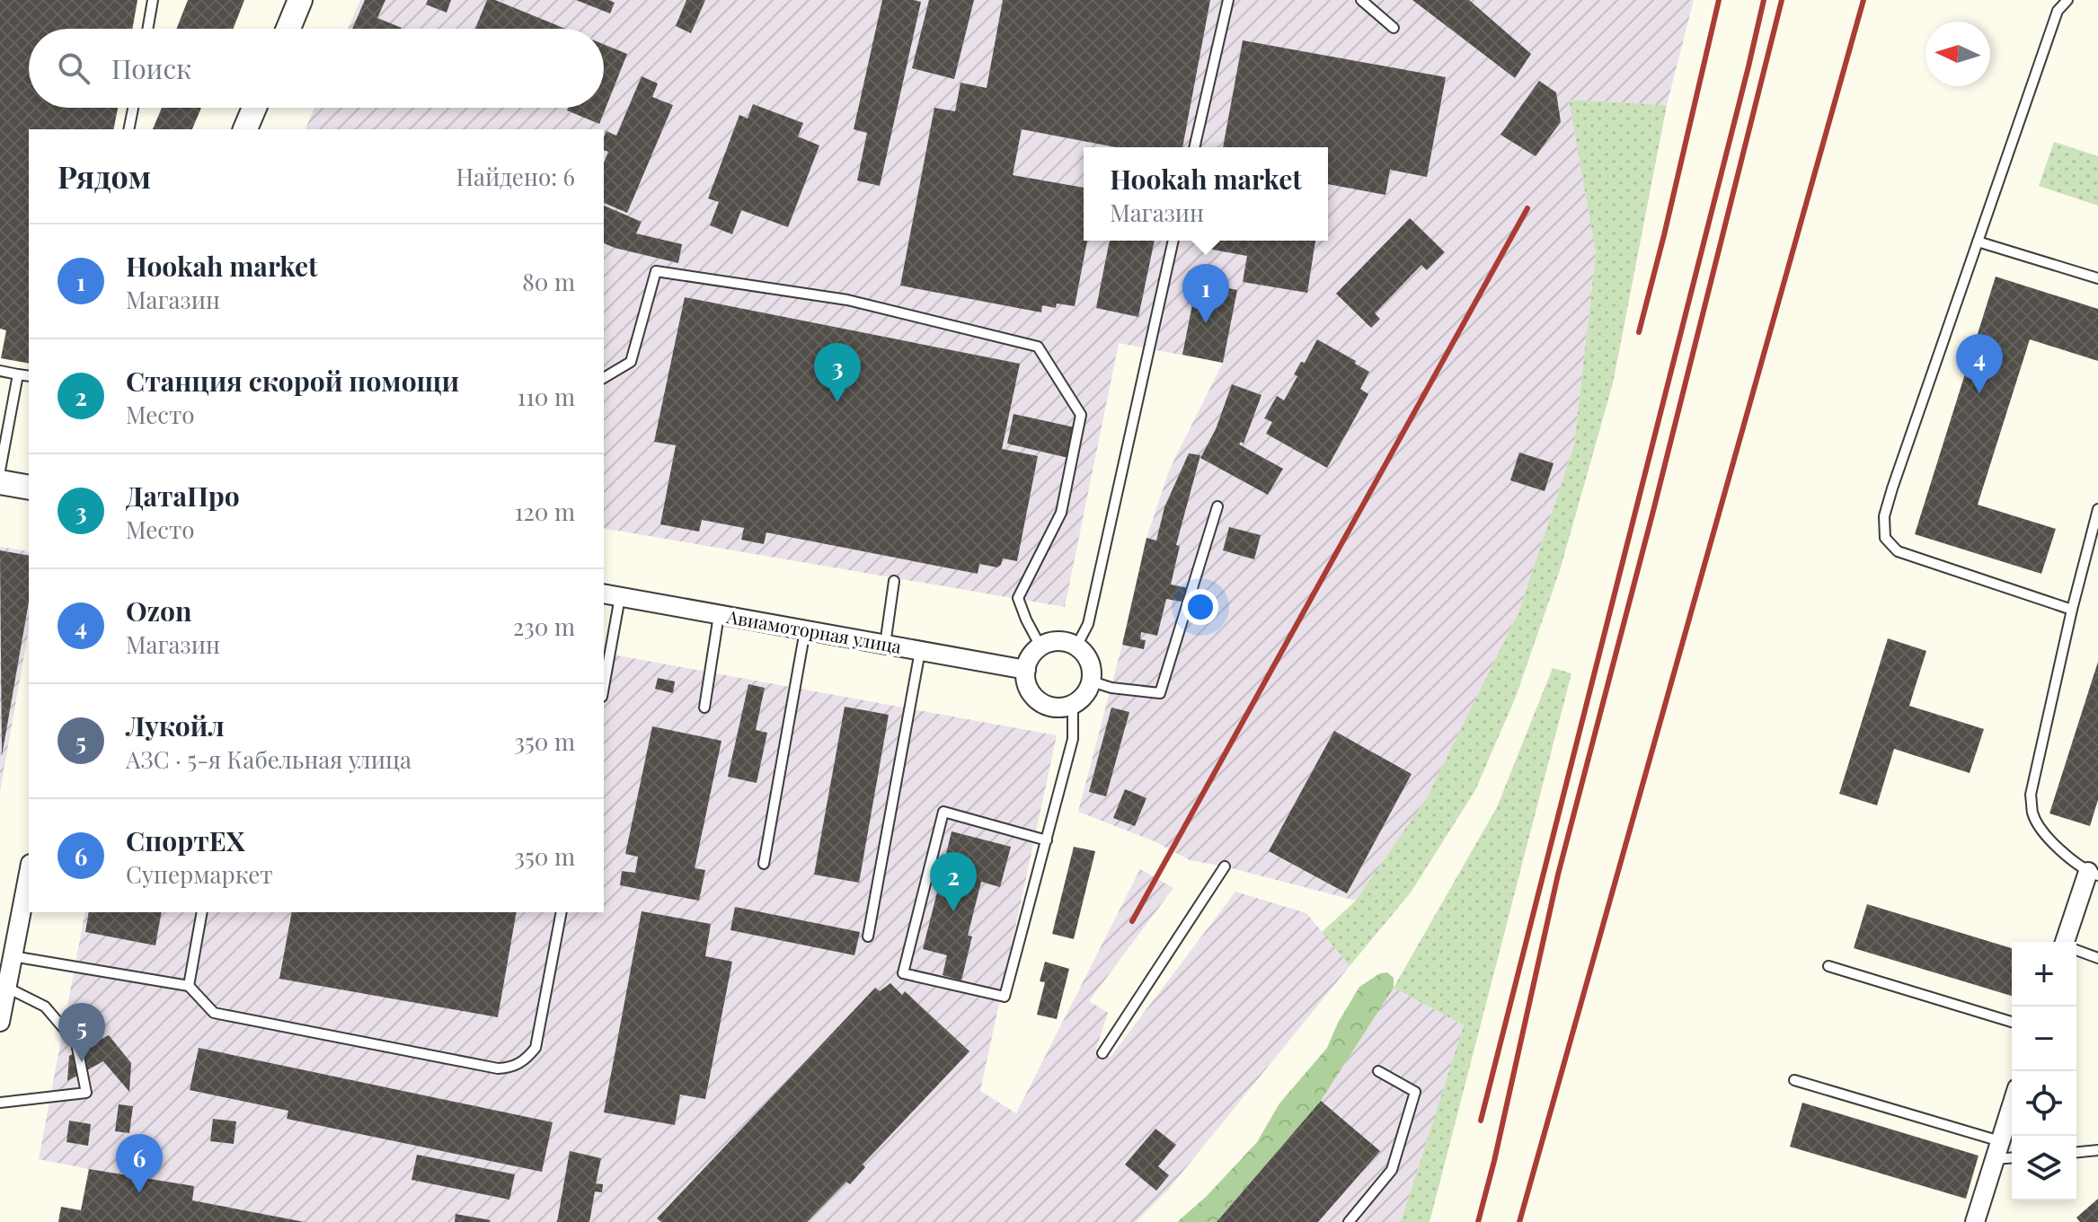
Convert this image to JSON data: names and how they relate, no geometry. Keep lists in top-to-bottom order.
{
  "streets": {
    "street": ["Авиамоторная улица"]
  },
  "north": "left",
  "page": {
    "search": "Поиск",
    "heading": ["Рядом", "Найдено: 6"],
    "popup": ["Hookah market", "Магазин"],
    "list": [
      {
        "mark": "1",
        "name": "Hookah market",
        "note": "Магазин",
        "value": "80 m"
      },
      {
        "mark": "2",
        "name": "Станция скорой помощи",
        "note": "Место",
        "value": "110 m"
      },
      {
        "mark": "3",
        "name": "ДатаПро",
        "note": "Место",
        "value": "120 m"
      },
      {
        "mark": "4",
        "name": "Ozon",
        "note": "Магазин",
        "value": "230 m"
      },
      {
        "mark": "5",
        "name": "Лукойл",
        "note": "АЗС · 5-я Кабельная улица",
        "value": "350 m"
      },
      {
        "mark": "6",
        "name": "СпортEX",
        "note": "Супермаркет",
        "value": "350 m"
      }
    ],
    "pins": [
      "1",
      "4",
      "3",
      "2",
      "5",
      "6"
    ],
    "map_buttons": ["+", "−"]
  }
}
